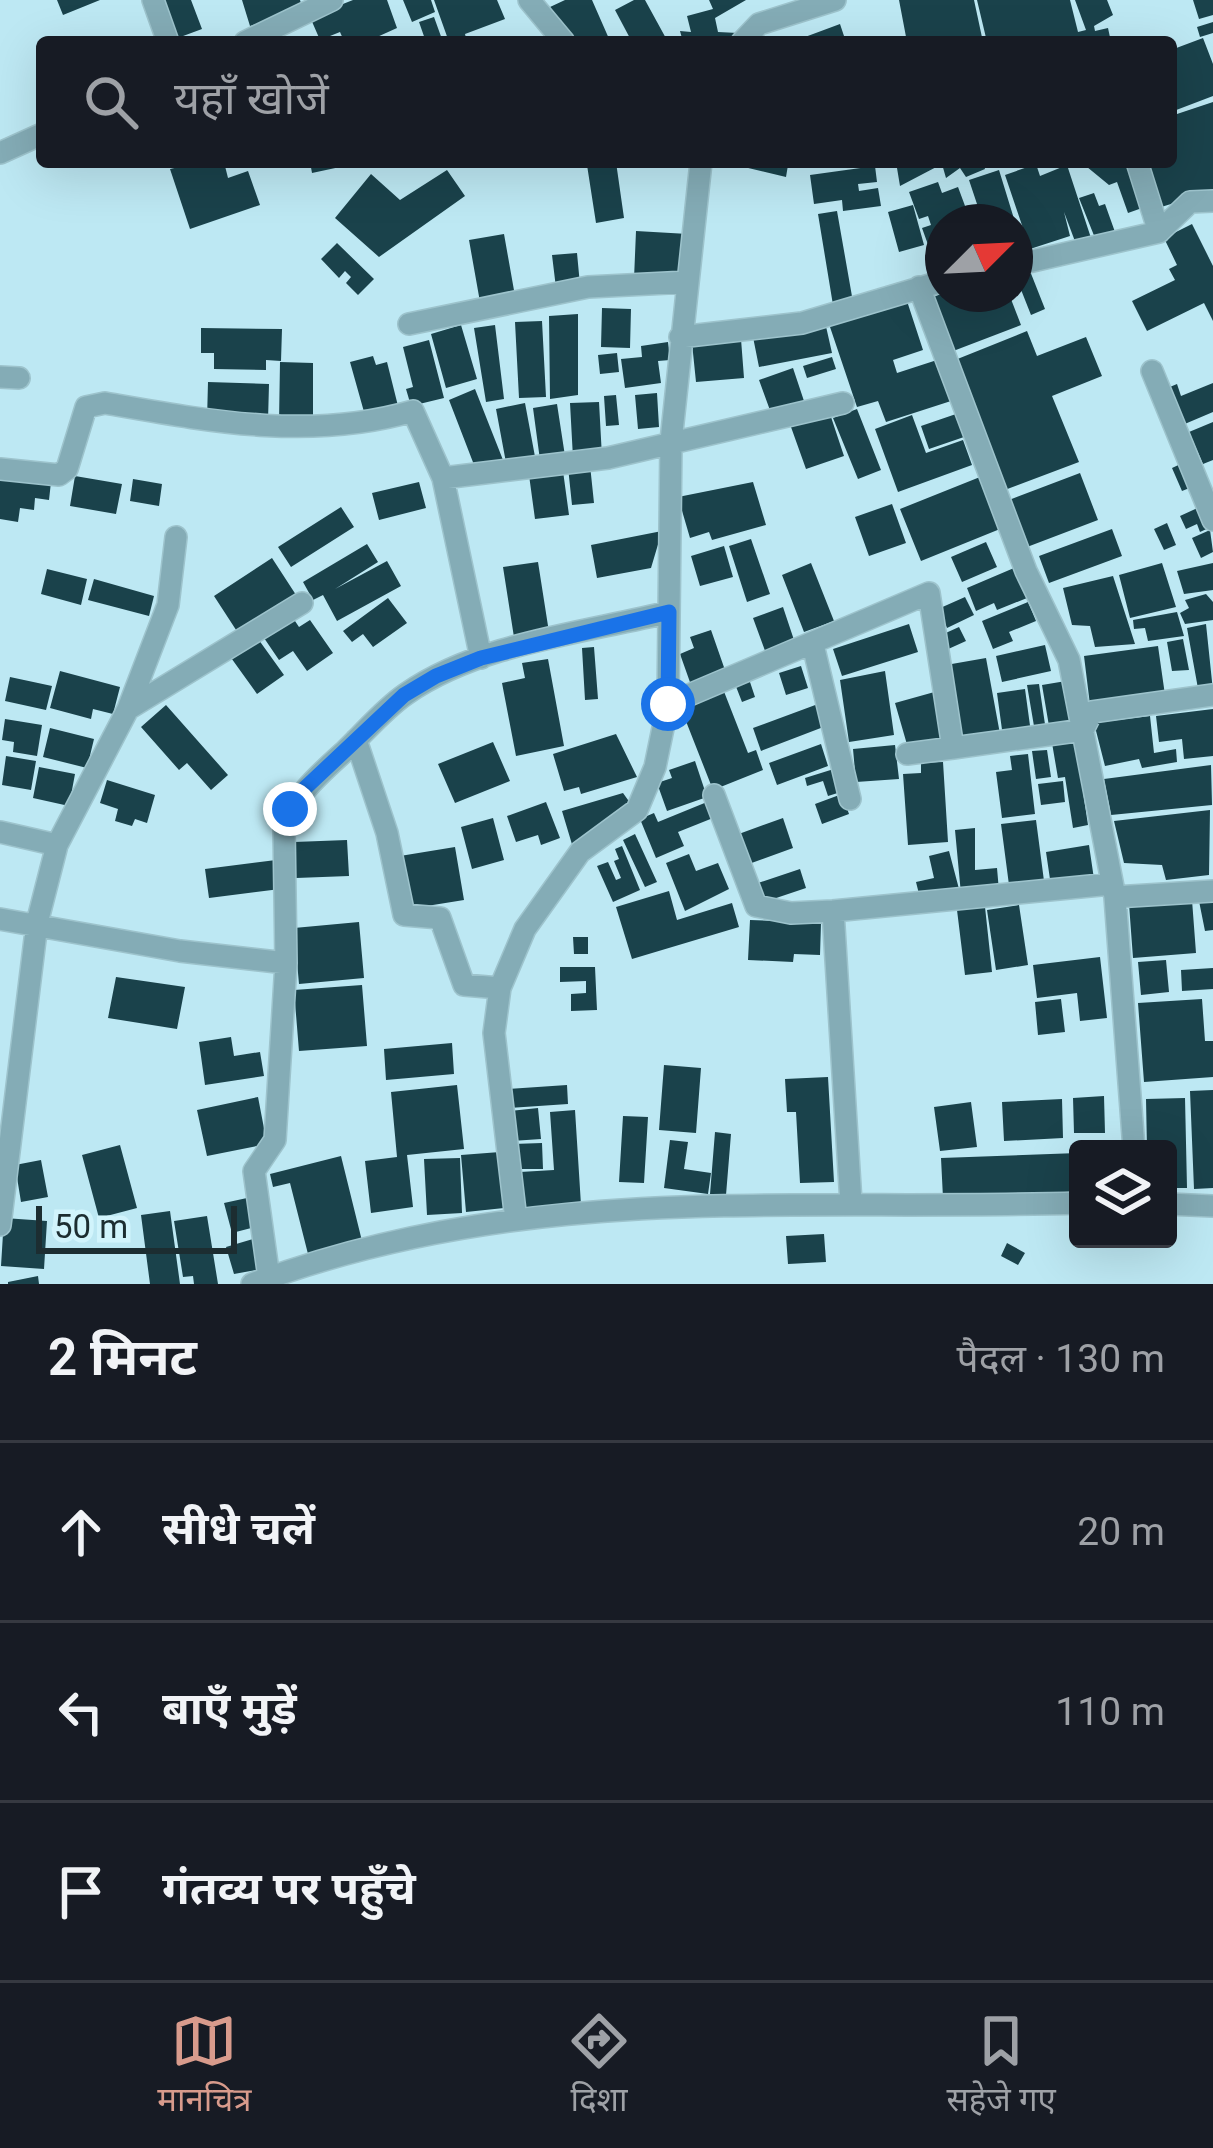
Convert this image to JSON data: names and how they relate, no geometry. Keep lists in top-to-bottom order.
{
  "scale_bar": "50 m",
  "north": "top right",
  "page": {
    "search": "यहाँ खोजें",
    "scale": "50 m",
    "heading": ["2 मिनट", "पैदल · 130 m"],
    "list": [
      ["सीधे चलें", "20 m"],
      ["बाएँ मुड़ें", "110 m"],
      "गंतव्य पर पहुँचे"
    ],
    "nav": ["मानचित्र", "दिशा", "सहेजे गए"]
  }
}
